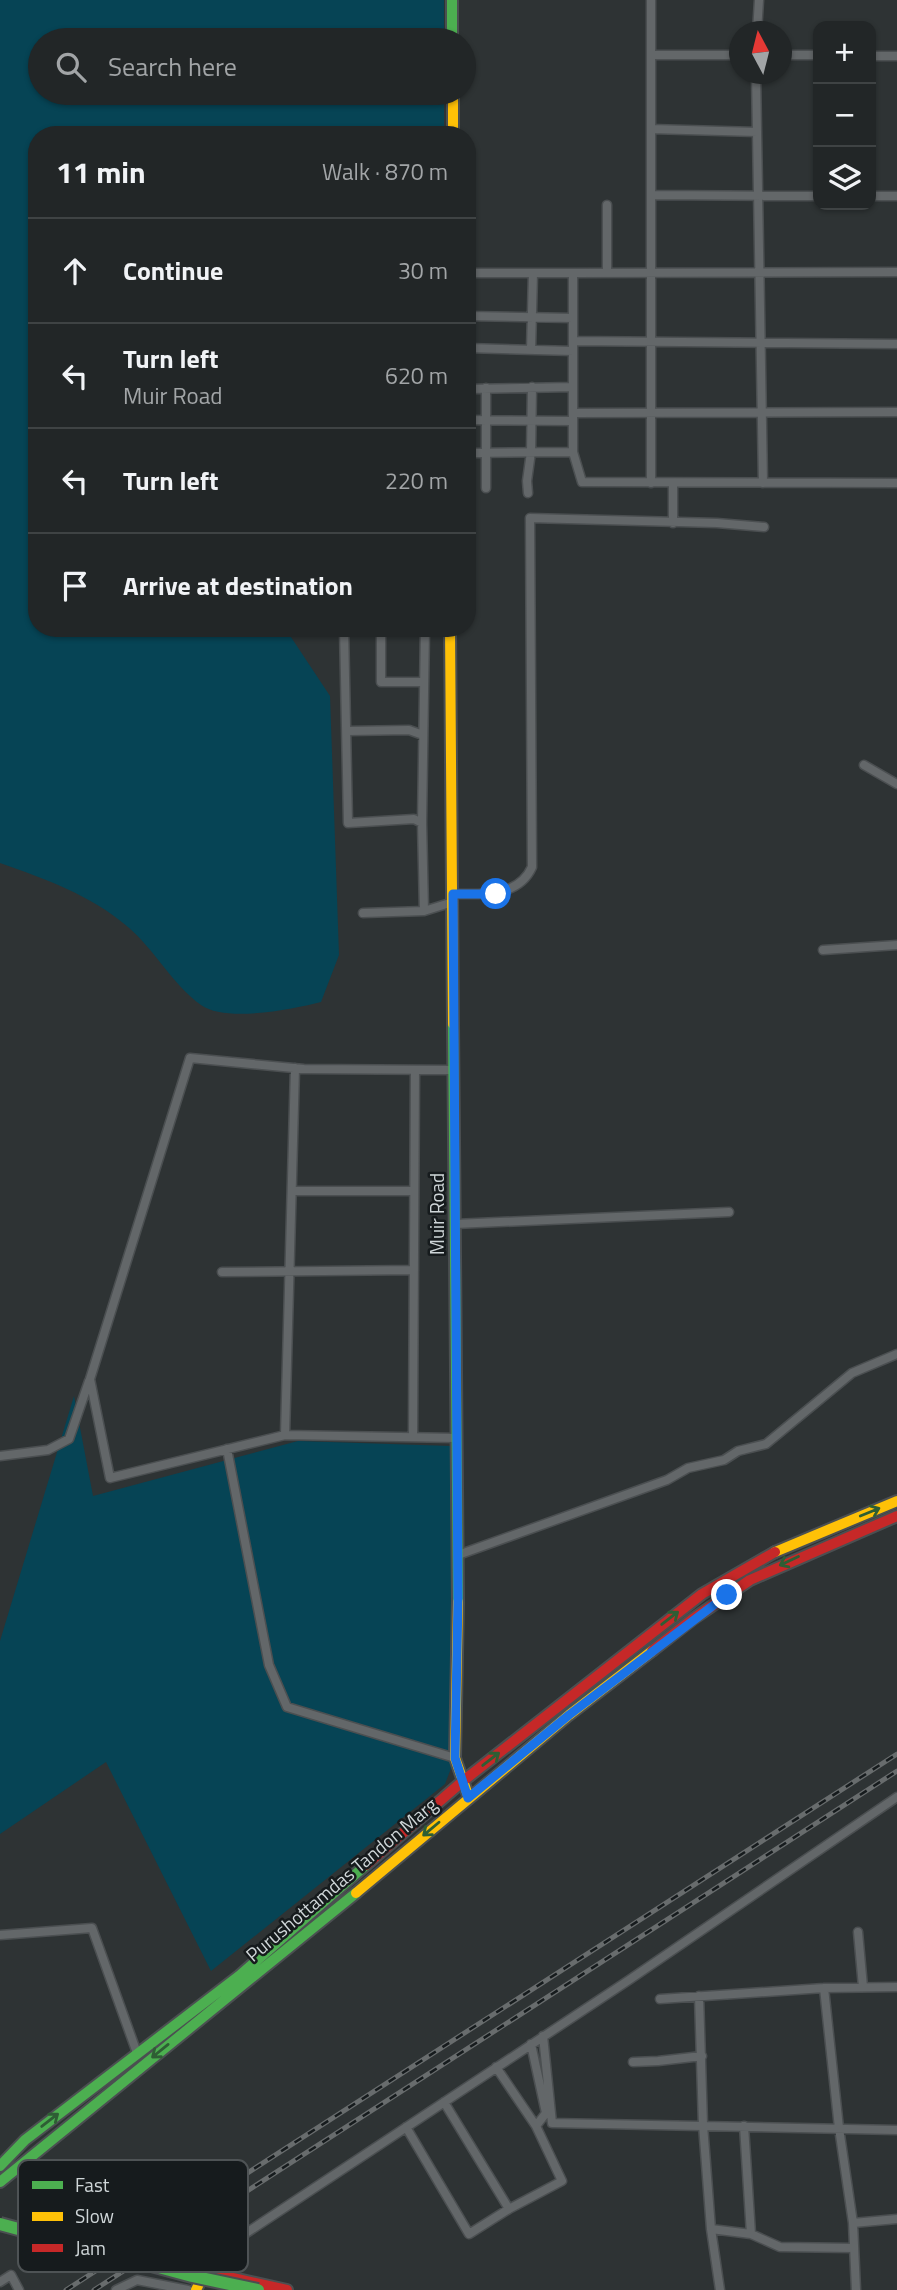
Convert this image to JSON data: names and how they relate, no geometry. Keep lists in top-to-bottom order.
{
  "streets": {
    "main road": ["Muir Road", "Purushottamdas Tandon Marg"]
  },
  "crossings": [
    ["Muir Road", "Purushottamdas Tandon Marg"]
  ],
  "legend": ["Fast", "Slow", "Jam"],
  "north": "top",
  "page": {
    "map_buttons": ["+", "−"],
    "search": "Search here",
    "heading": ["11 min", "Walk · 870 m"],
    "list": [
      ["Continue", "30 m"],
      ["Turn left", "Muir Road", "620 m"],
      ["Turn left", "220 m"],
      "Arrive at destination"
    ]
  }
}
